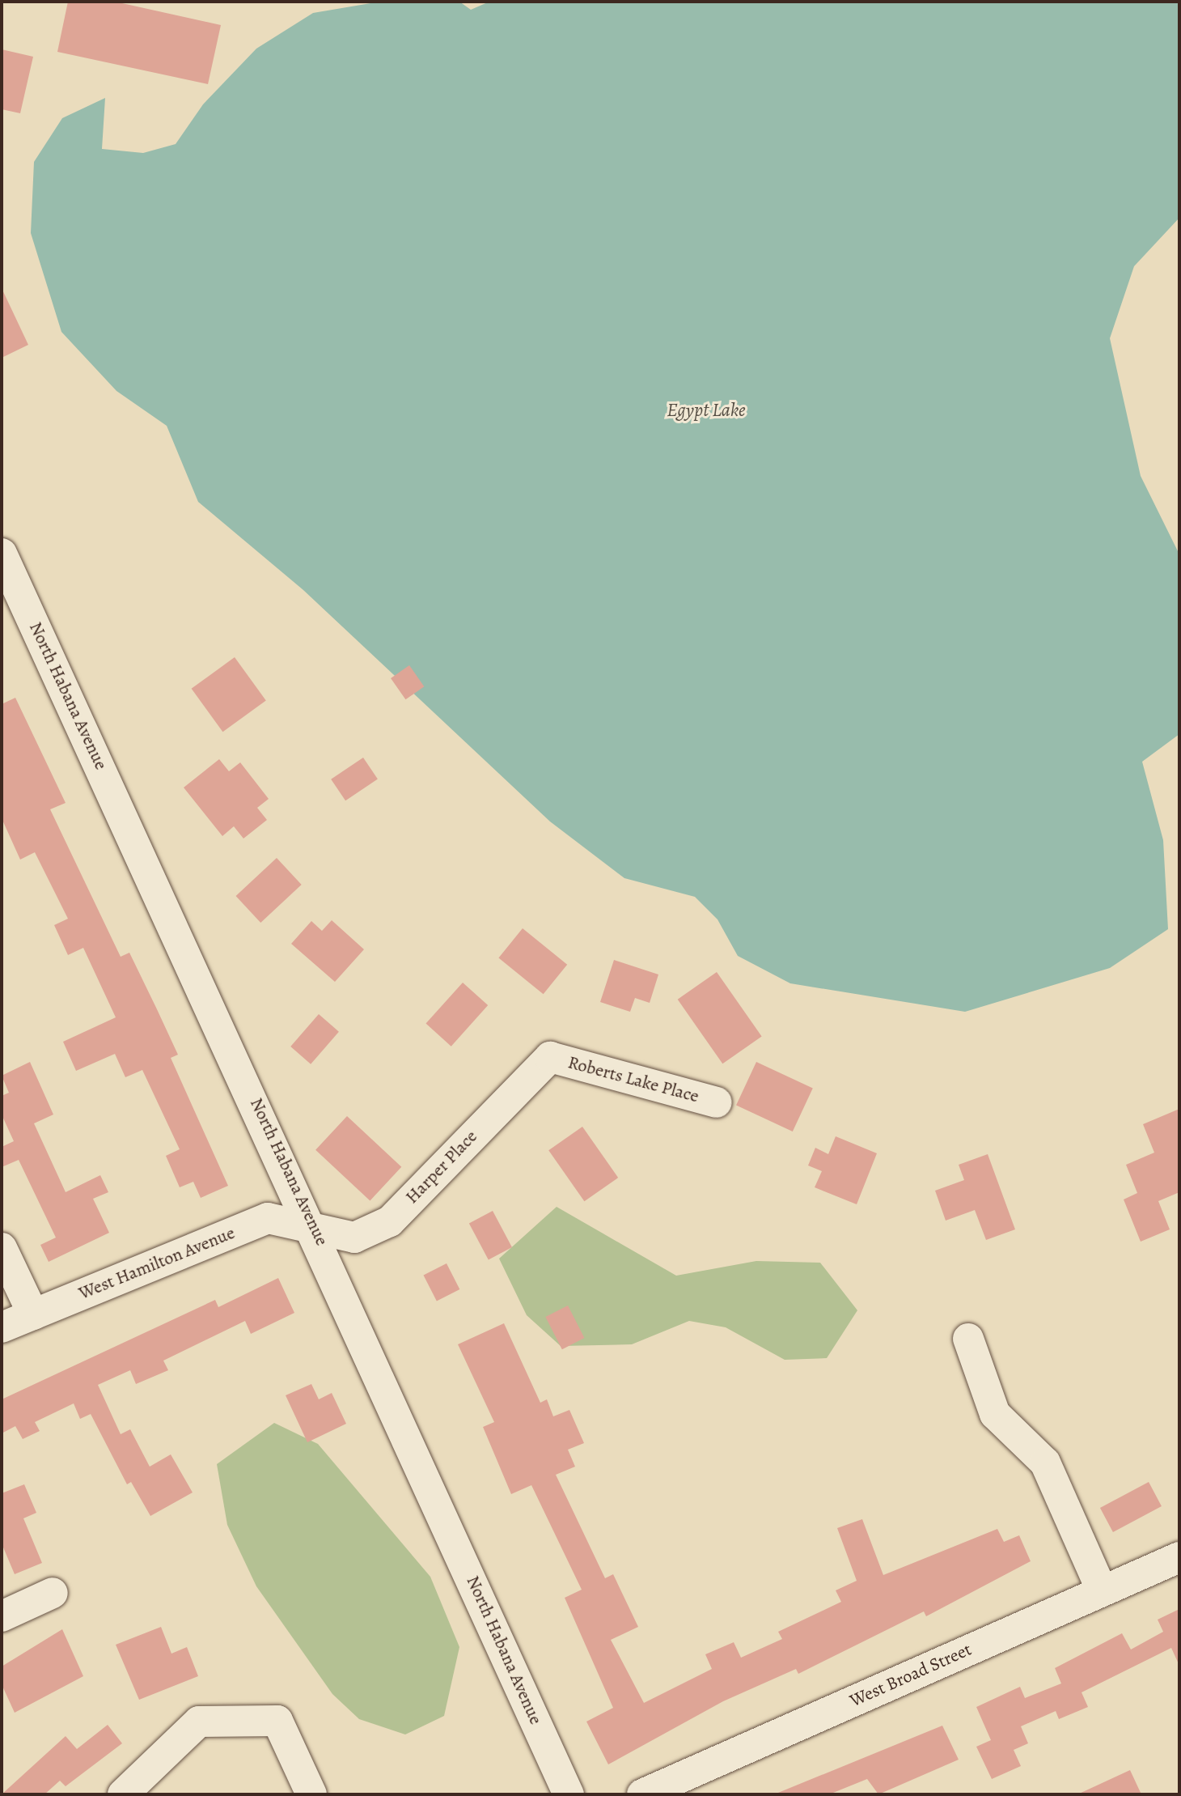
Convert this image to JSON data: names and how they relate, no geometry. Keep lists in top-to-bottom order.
{
  "streets": {
    "street": [
      "North Habana Avenue",
      "Roberts Lake Place",
      "Harper Place",
      "West Hamilton Avenue",
      "West Broad Street"
    ]
  },
  "crossings": [
    ["North Habana Avenue", "Harper Place"],
    ["North Habana Avenue", "West Hamilton Avenue"],
    ["Roberts Lake Place", "Harper Place"],
    ["Harper Place", "West Hamilton Avenue"]
  ],
  "water": ["Egypt Lake"]
}
